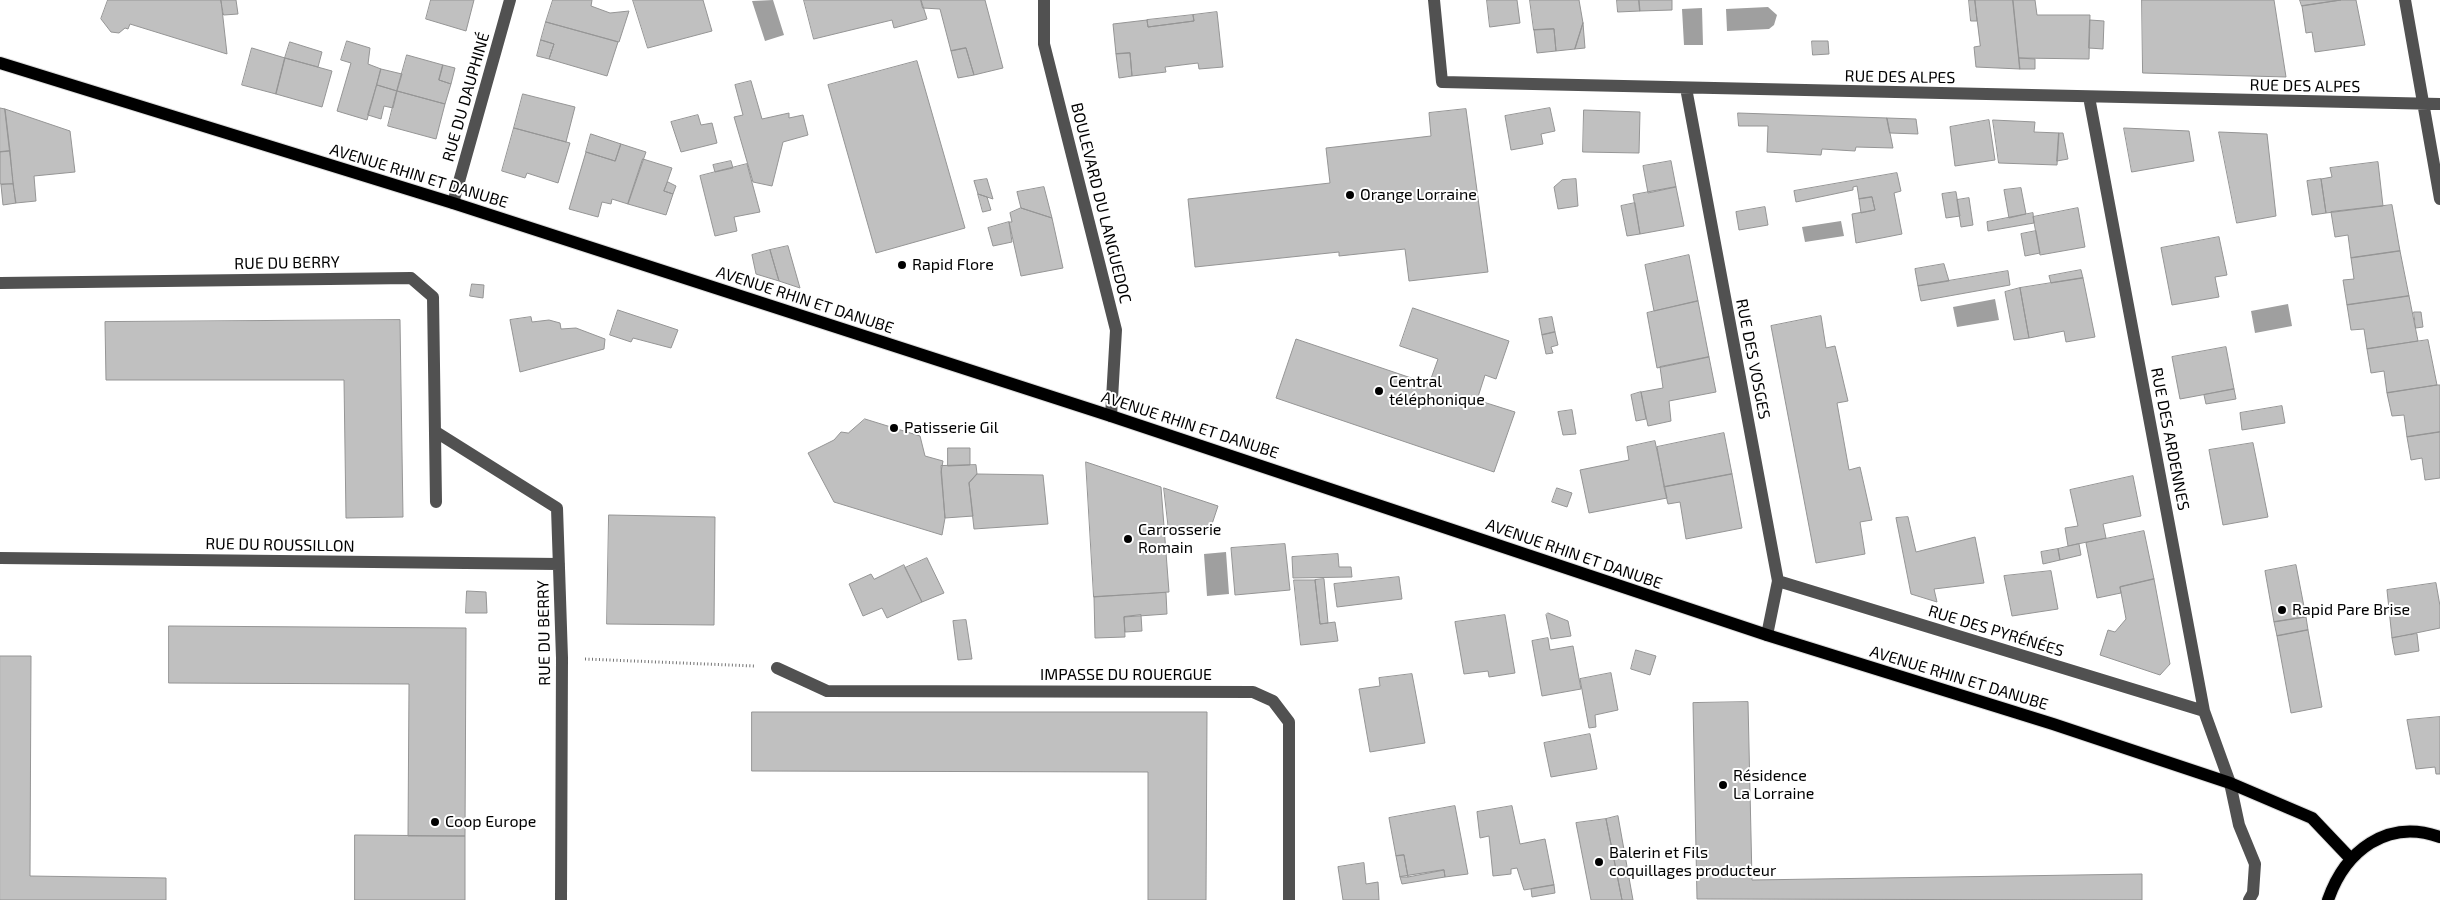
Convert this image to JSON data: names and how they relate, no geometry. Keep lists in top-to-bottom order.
{
  "streets": {
    "main road": ["AVENUE RHIN ET DANUBE"],
    "street": [
      "RUE DES ALPES",
      "RUE DU DAUPHINÉ",
      "BOULEVARD DU LANGUEDOC",
      "RUE DU BERRY",
      "RUE DES VOSGES",
      "RUE DES ARDENNES",
      "RUE DU ROUSSILLON",
      "RUE DES PYRÉNÉES",
      "IMPASSE DU ROUERGUE"
    ]
  },
  "crossings": [
    ["RUE DES ALPES", "RUE DES VOSGES"],
    ["RUE DES ALPES", "RUE DES ARDENNES"],
    ["RUE DU DAUPHINÉ", "AVENUE RHIN ET DANUBE"],
    ["AVENUE RHIN ET DANUBE", "BOULEVARD DU LANGUEDOC"],
    ["AVENUE RHIN ET DANUBE", "RUE DES VOSGES"],
    ["AVENUE RHIN ET DANUBE", "RUE DES ARDENNES"],
    ["RUE DU BERRY", "RUE DU ROUSSILLON"],
    ["RUE DES VOSGES", "RUE DES PYRÉNÉES"],
    ["RUE DES ARDENNES", "RUE DES PYRÉNÉES"]
  ],
  "places": [
    "Orange Lorraine",
    "Rapid Flore",
    "Central téléphonique",
    "Patisserie Gil",
    "Carrosserie Romain",
    "Rapid Pare Brise",
    "Résidence La Lorraine",
    "Coop Europe",
    "Balerin et Fils coquillages producteur"
  ]
}
